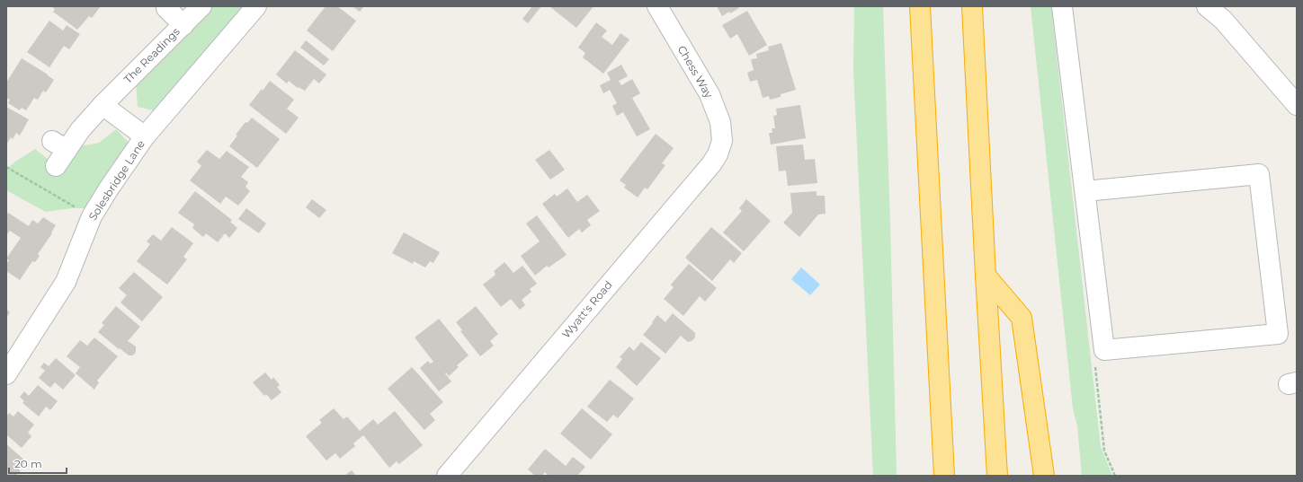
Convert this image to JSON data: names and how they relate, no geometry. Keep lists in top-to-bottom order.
{
  "streets": {
    "street": [
      "The Readings",
      "Chess Way",
      "Solesbridge Lane",
      "Wyatt's Road"
    ]
  },
  "crossings": [
    ["Chess Way", "Wyatt's Road"]
  ],
  "scale_bar": "20 m"
}
